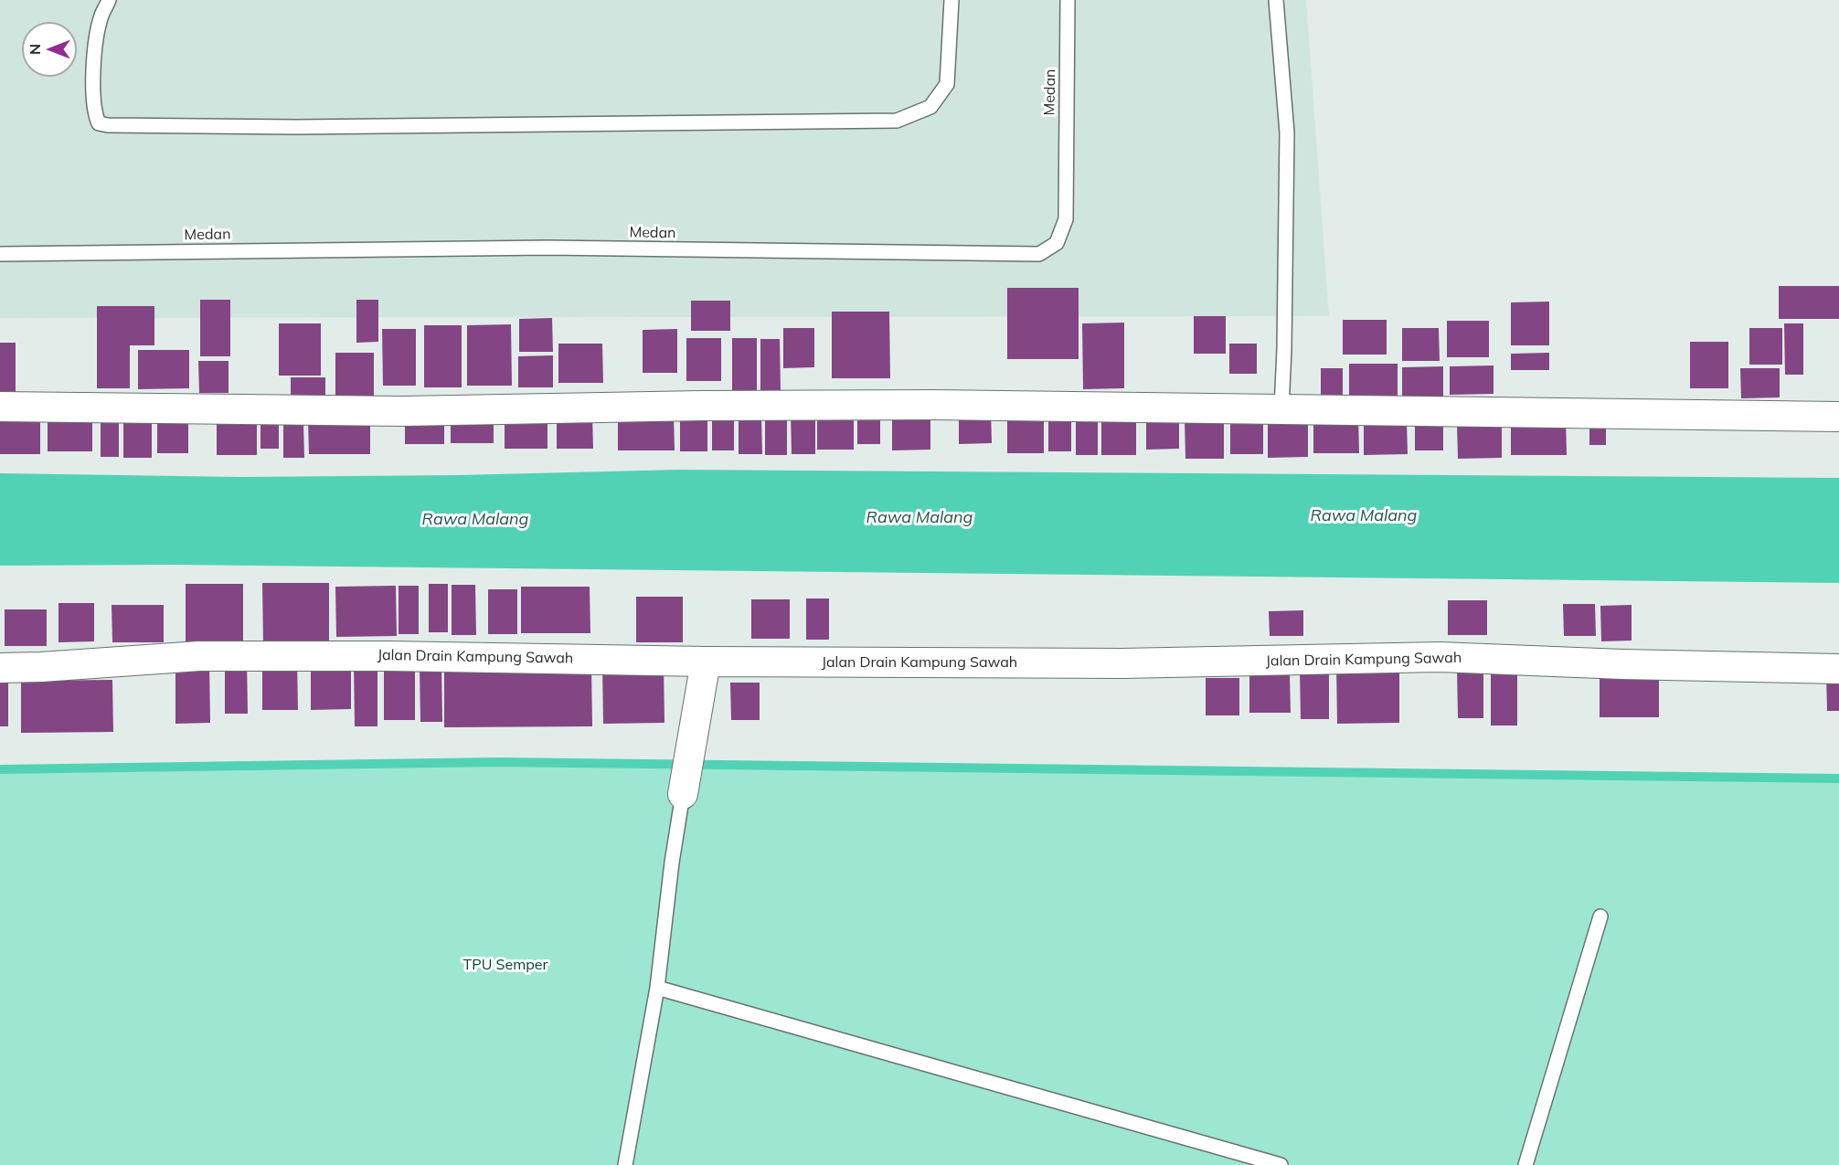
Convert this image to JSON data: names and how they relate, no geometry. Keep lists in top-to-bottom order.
{
  "streets": {
    "street": ["Jalan Drain Kampung Sawah"],
    "lane": ["Medan"]
  },
  "water": ["Rawa Malang"],
  "parks": ["TPU Semper"],
  "north": "left"
}
